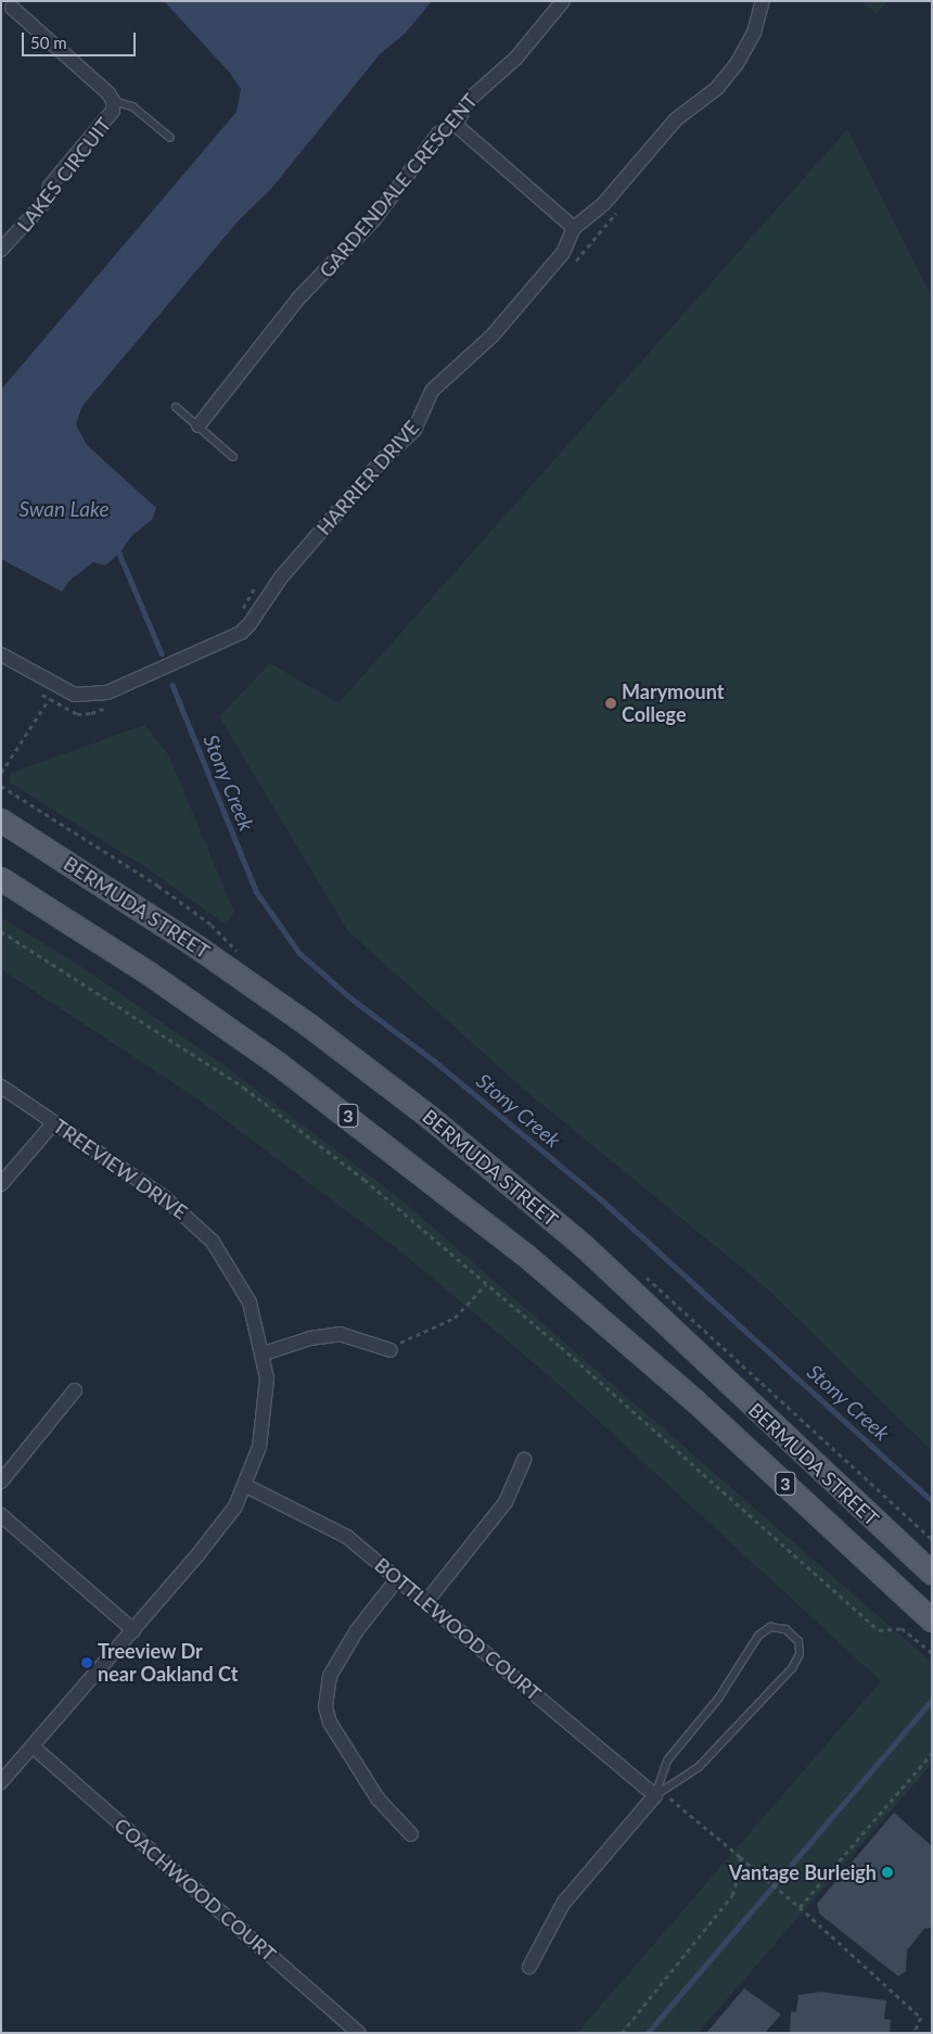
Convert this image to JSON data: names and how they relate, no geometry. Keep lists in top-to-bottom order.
{
  "streets": {
    "main road": ["BERMUDA STREET", "3"],
    "street": [
      "LAKES CIRCUIT",
      "GARDENDALE CRESCENT",
      "HARRIER DRIVE",
      "TREEVIEW DRIVE",
      "BOTTLEWOOD COURT",
      "COACHWOOD COURT"
    ]
  },
  "crossings": [
    ["TREEVIEW DRIVE", "BOTTLEWOOD COURT"],
    ["TREEVIEW DRIVE", "COACHWOOD COURT"]
  ],
  "water": ["Swan Lake", "Stony Creek"],
  "places": ["Marymount College", "Treeview Dr near Oakland Ct", "Vantage Burleigh"],
  "scale_bar": "50 m"
}
